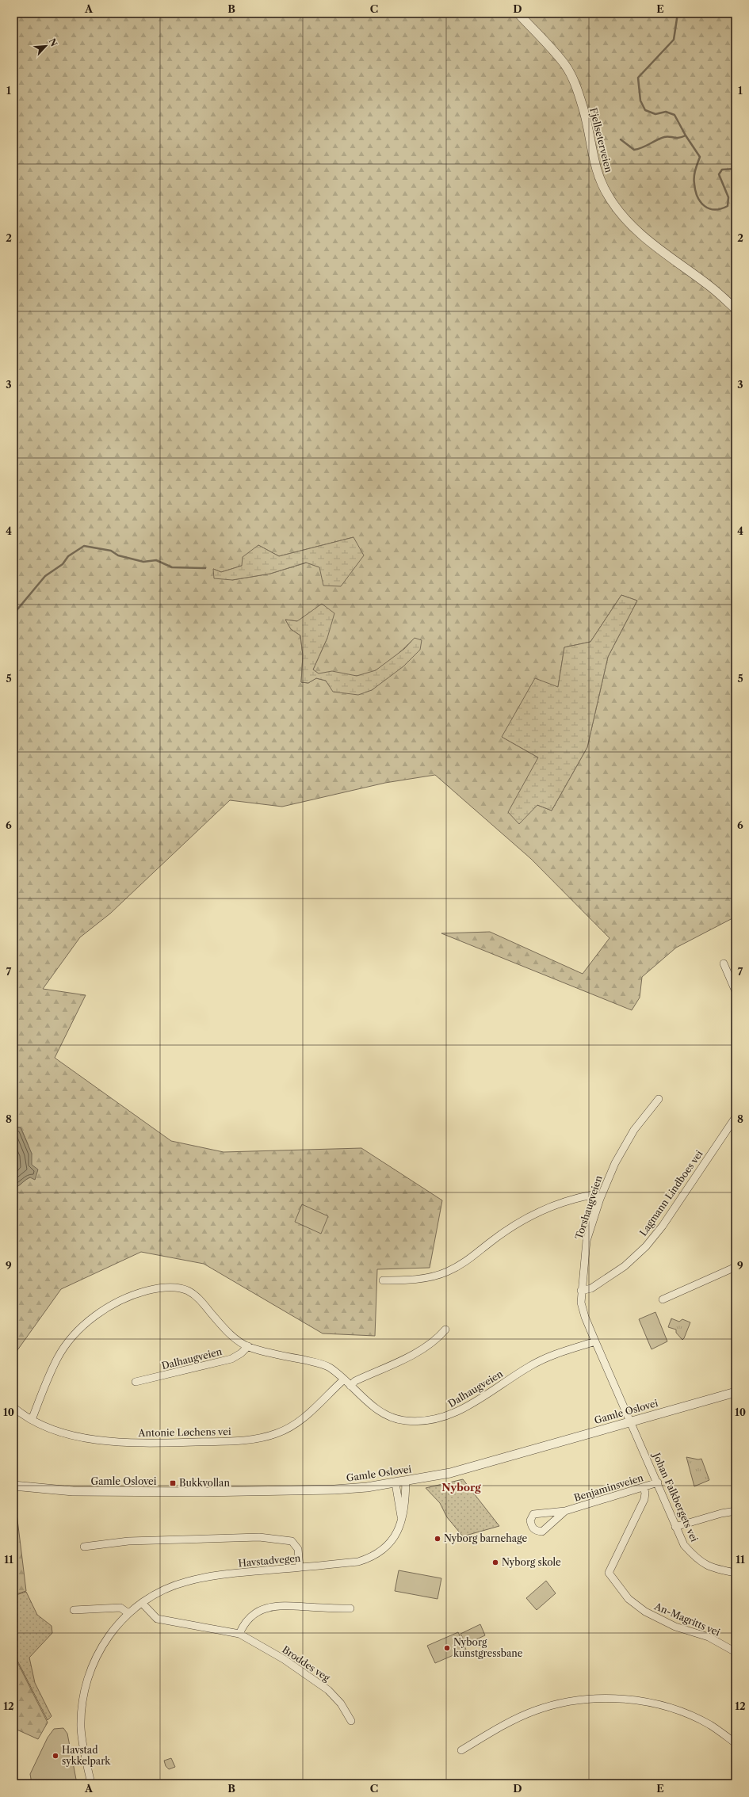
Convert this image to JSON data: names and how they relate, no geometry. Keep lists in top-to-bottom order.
{
  "streets": {
    "street": [
      "Fjellseterveien",
      "Lagmann Lindboes vei",
      "Torshaugveien",
      "Dalhaugveien",
      "Gamle Oslovei",
      "Antonie Løchens vei",
      "Benjaminsveien",
      "Johan Falkbergets vei",
      "Havstadvegen",
      "An-Magritts vei",
      "Broddes veg"
    ]
  },
  "crossings": [
    ["Lagmann Lindboes vei", "Torshaugveien"],
    ["Torshaugveien", "Dalhaugveien"],
    ["Torshaugveien", "Gamle Oslovei"],
    ["Torshaugveien", "Johan Falkbergets vei"],
    ["Dalhaugveien", "Antonie Løchens vei"],
    ["Gamle Oslovei", "Johan Falkbergets vei"],
    ["Gamle Oslovei", "Havstadvegen"],
    ["Benjaminsveien", "Johan Falkbergets vei"],
    ["Benjaminsveien", "An-Magritts vei"],
    ["Havstadvegen", "Broddes veg"]
  ],
  "districts": ["Nyborg"],
  "places": {
    "transit": ["Bukkvollan"],
    "other": [
      "Nyborg barnehage",
      "Nyborg skole",
      "Nyborg kunstgressbane",
      "Havstad sykkelpark"
    ]
  },
  "north": "top right",
  "grid": {
    "columns": [
      "A",
      "B",
      "C",
      "D",
      "E"
    ],
    "rows": [
      "1",
      "2",
      "3",
      "4",
      "5",
      "6",
      "7",
      "8",
      "9",
      "10",
      "11",
      "12"
    ]
  }
}
